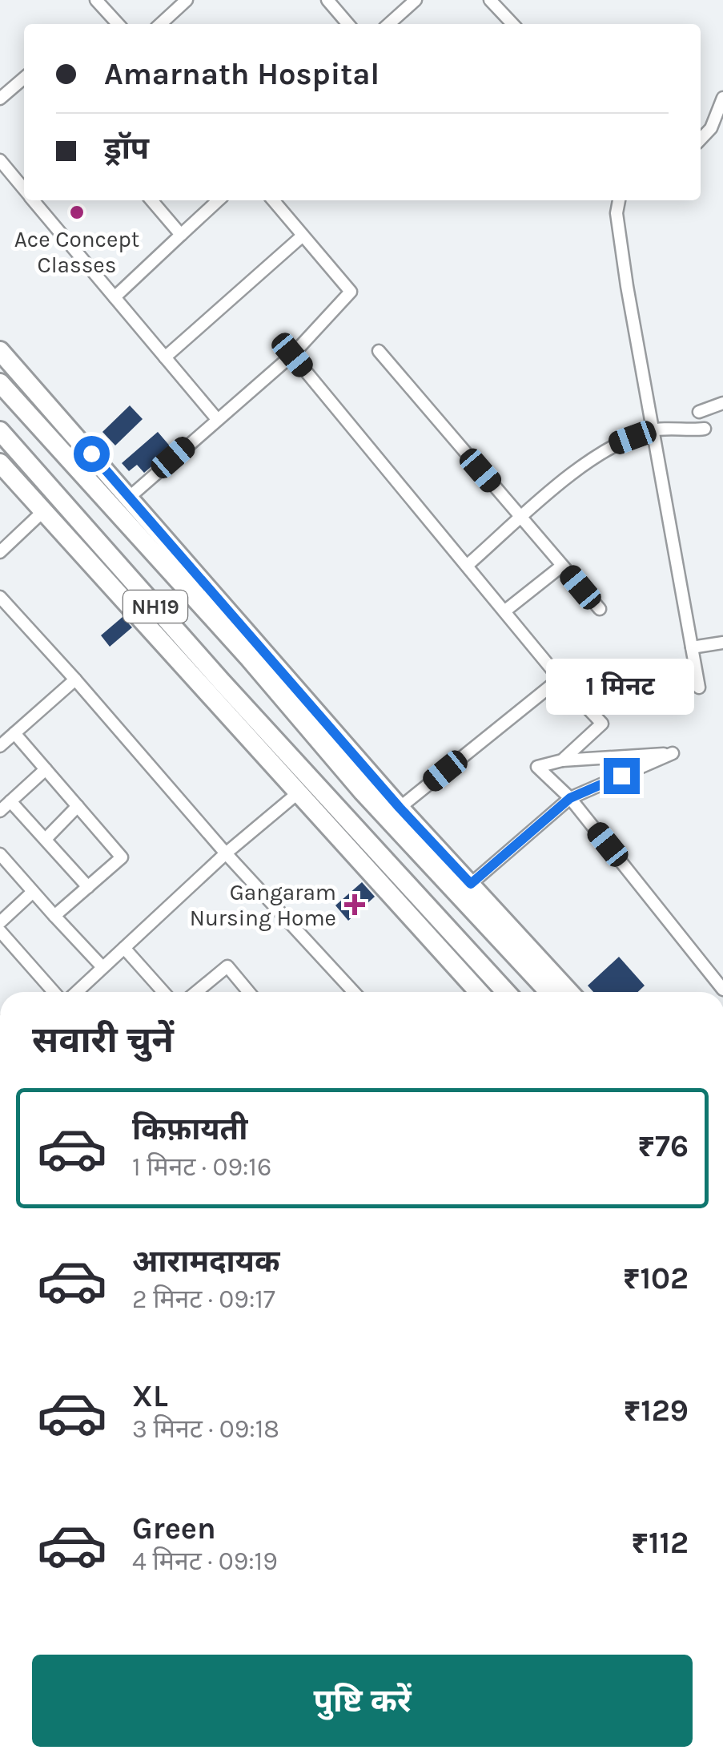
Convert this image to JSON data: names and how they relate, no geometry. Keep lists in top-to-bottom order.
{
  "streets": {
    "main road": ["NH19"]
  },
  "places": {
    "other": ["Ace Concept Classes"],
    "health": ["Gangaram Nursing Home"]
  },
  "page": {
    "banner": ["Amarnath Hospital", "ड्रॉप"],
    "bubble": "1 मिनट",
    "heading": "सवारी चुनें",
    "list": [
      {
        "name": "किफ़ायती",
        "note": "1 मिनट · 09:16",
        "value": "₹76"
      },
      {
        "name": "आरामदायक",
        "note": "2 मिनट · 09:17",
        "value": "₹102"
      },
      {
        "name": "XL",
        "note": "3 मिनट · 09:18",
        "value": "₹129"
      },
      {
        "name": "Green",
        "note": "4 मिनट · 09:19",
        "value": "₹112"
      }
    ],
    "buttons": "पुष्टि करें"
  }
}
